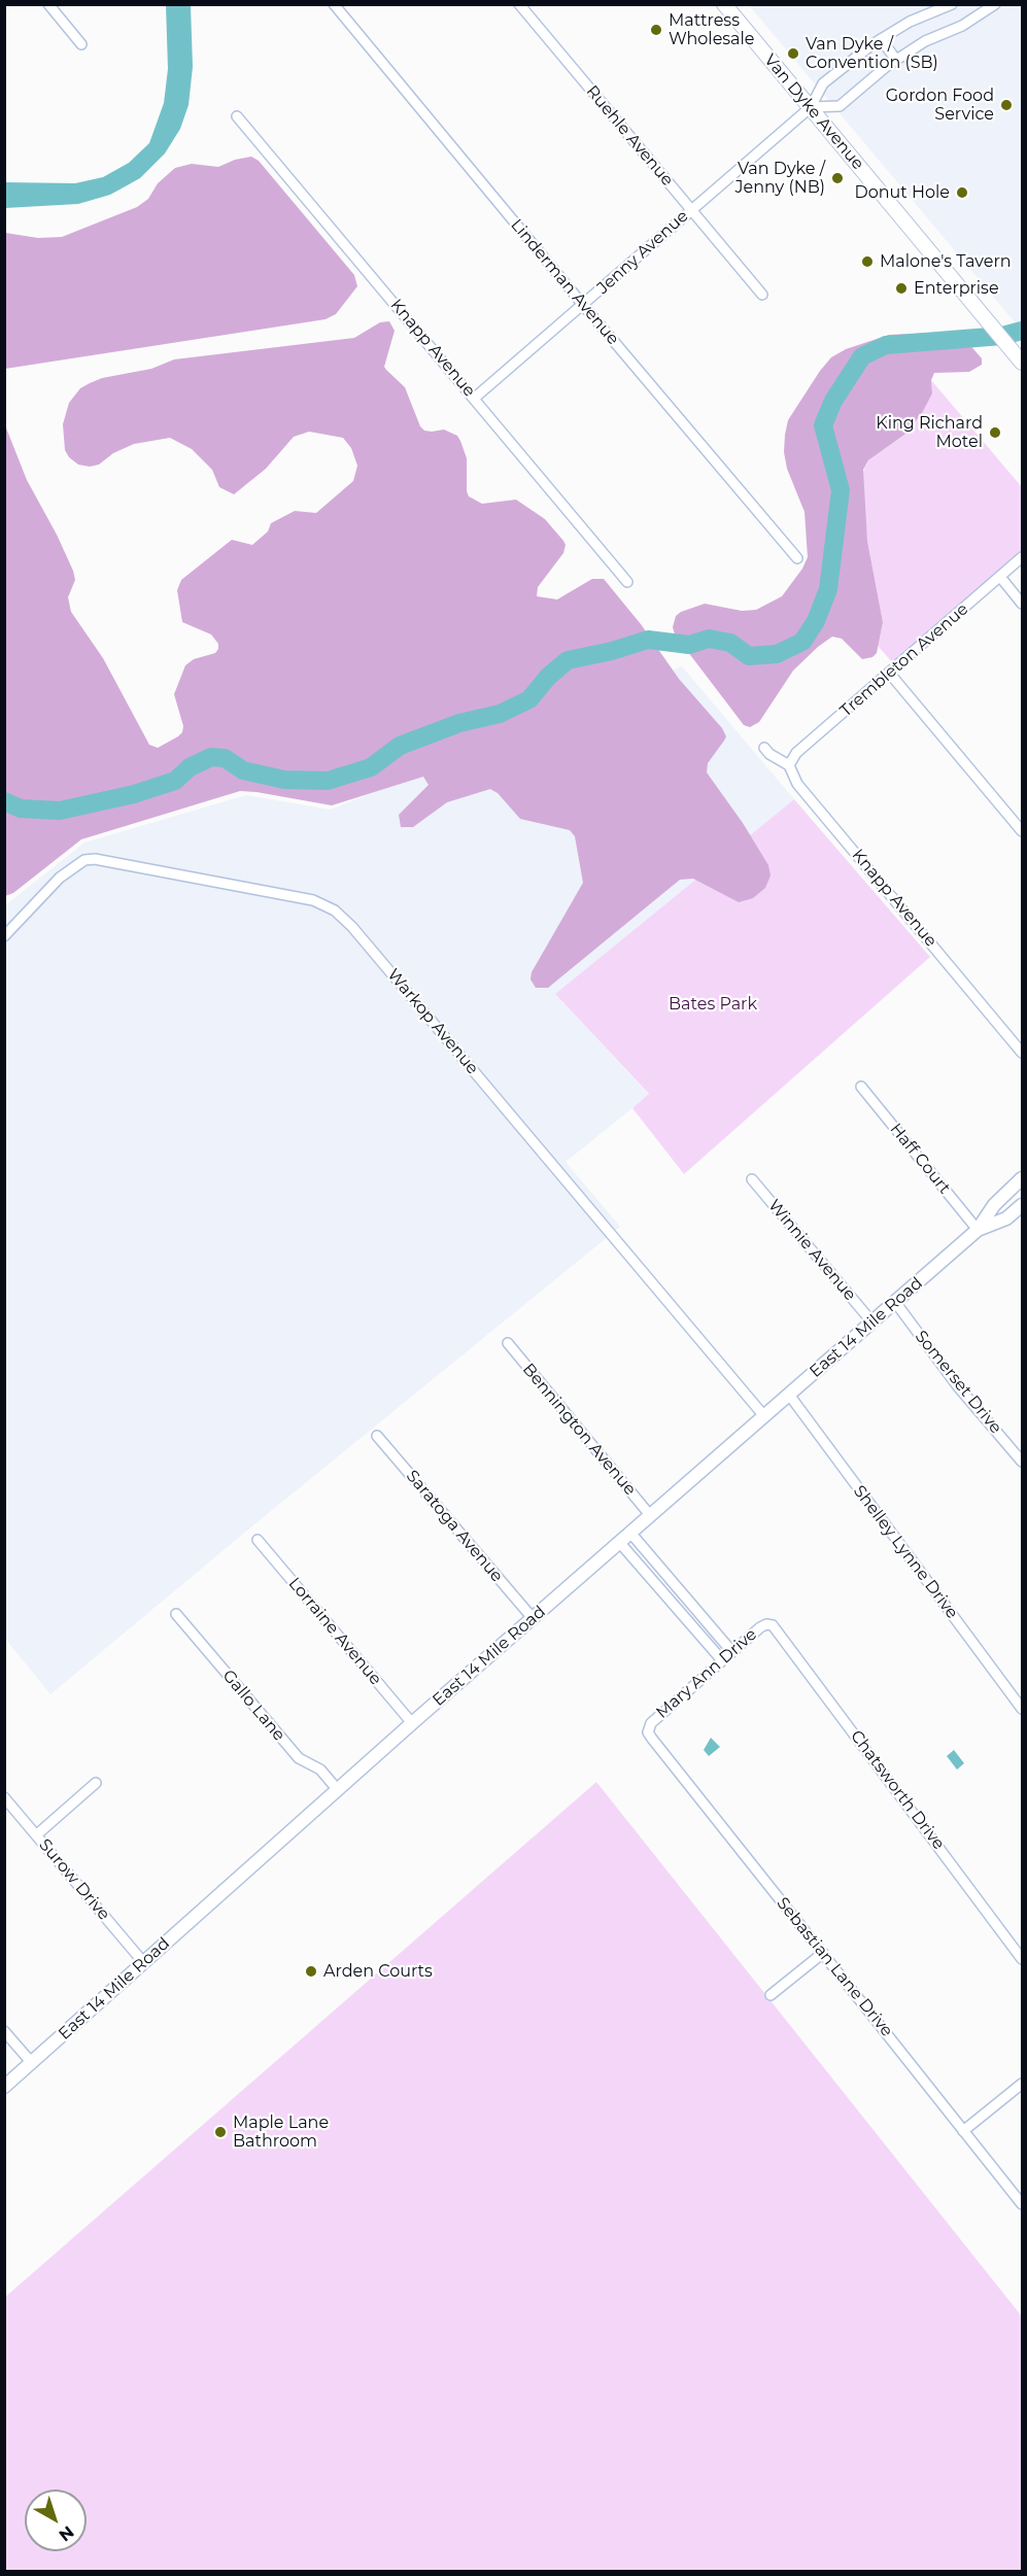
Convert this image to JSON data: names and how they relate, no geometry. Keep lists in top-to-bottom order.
{
  "streets": {
    "main road": ["Van Dyke Avenue", "East 14 Mile Road"],
    "street": [
      "Ruehle Avenue",
      "Jenny Avenue",
      "Linderman Avenue",
      "Knapp Avenue",
      "Trembleton Avenue",
      "Warkop Avenue",
      "Haff Court",
      "Winnie Avenue",
      "Somerset Drive",
      "Bennington Avenue",
      "Saratoga Avenue",
      "Shelley Lynne Drive",
      "Lorraine Avenue",
      "Mary Ann Drive",
      "Gallo Lane",
      "Chatsworth Drive",
      "Surow Drive",
      "Sebastian Lane Drive"
    ]
  },
  "crossings": [
    ["Van Dyke Avenue", "Jenny Avenue"],
    ["Ruehle Avenue", "Jenny Avenue"],
    ["Jenny Avenue", "Linderman Avenue"],
    ["Jenny Avenue", "Knapp Avenue"],
    ["Knapp Avenue", "Trembleton Avenue"],
    ["Warkop Avenue", "East 14 Mile Road"],
    ["Haff Court", "East 14 Mile Road"],
    ["Winnie Avenue", "East 14 Mile Road"],
    ["East 14 Mile Road", "Somerset Drive"],
    ["East 14 Mile Road", "Bennington Avenue"],
    ["East 14 Mile Road", "Saratoga Avenue"],
    ["East 14 Mile Road", "Shelley Lynne Drive"],
    ["East 14 Mile Road", "Lorraine Avenue"],
    ["East 14 Mile Road", "Gallo Lane"],
    ["East 14 Mile Road", "Surow Drive"],
    ["Mary Ann Drive", "Chatsworth Drive"],
    ["Mary Ann Drive", "Sebastian Lane Drive"]
  ],
  "parks": ["Bates Park"],
  "places": [
    "Mattress Wholesale",
    "Van Dyke / Convention (SB)",
    "Gordon Food Service",
    "Van Dyke / Jenny (NB)",
    "Donut Hole",
    "Malone's Tavern",
    "Enterprise",
    "King Richard Motel",
    "Arden Courts",
    "Maple Lane Bathroom"
  ],
  "north": "bottom right"
}
